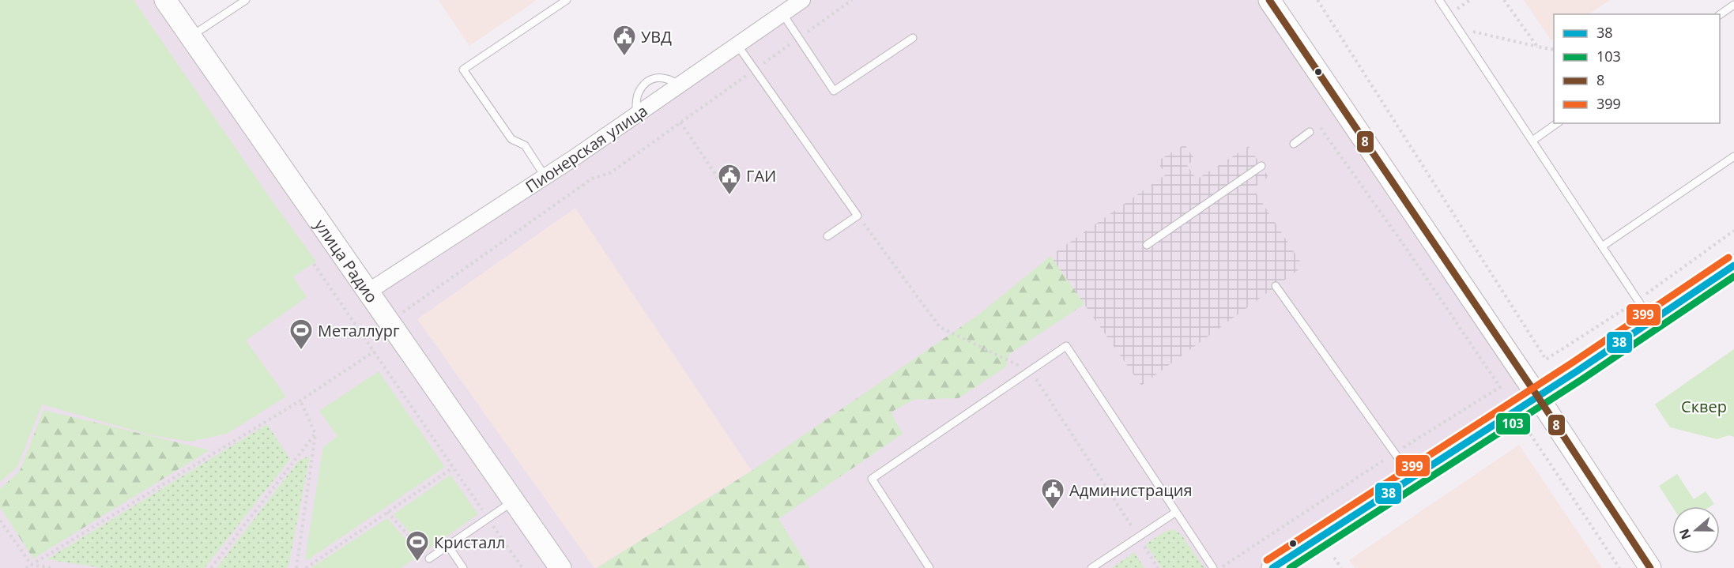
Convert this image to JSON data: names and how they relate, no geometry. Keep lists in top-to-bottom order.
{
  "streets": {
    "main road": ["улица Радио"],
    "street": ["Пионерская улица"]
  },
  "crossings": [
    ["Пионерская улица", "улица Радио"]
  ],
  "parks": ["Сквер"],
  "places": {
    "public building": ["УВД", "ГАИ", "Администрация"],
    "sports": ["Металлург", "Кристалл"]
  },
  "lines": [
    "transit line 8",
    "transit line 399",
    "transit line 38",
    "transit line 103"
  ],
  "legend": [
    "38",
    "103",
    "8",
    "399"
  ],
  "north": "left"
}
